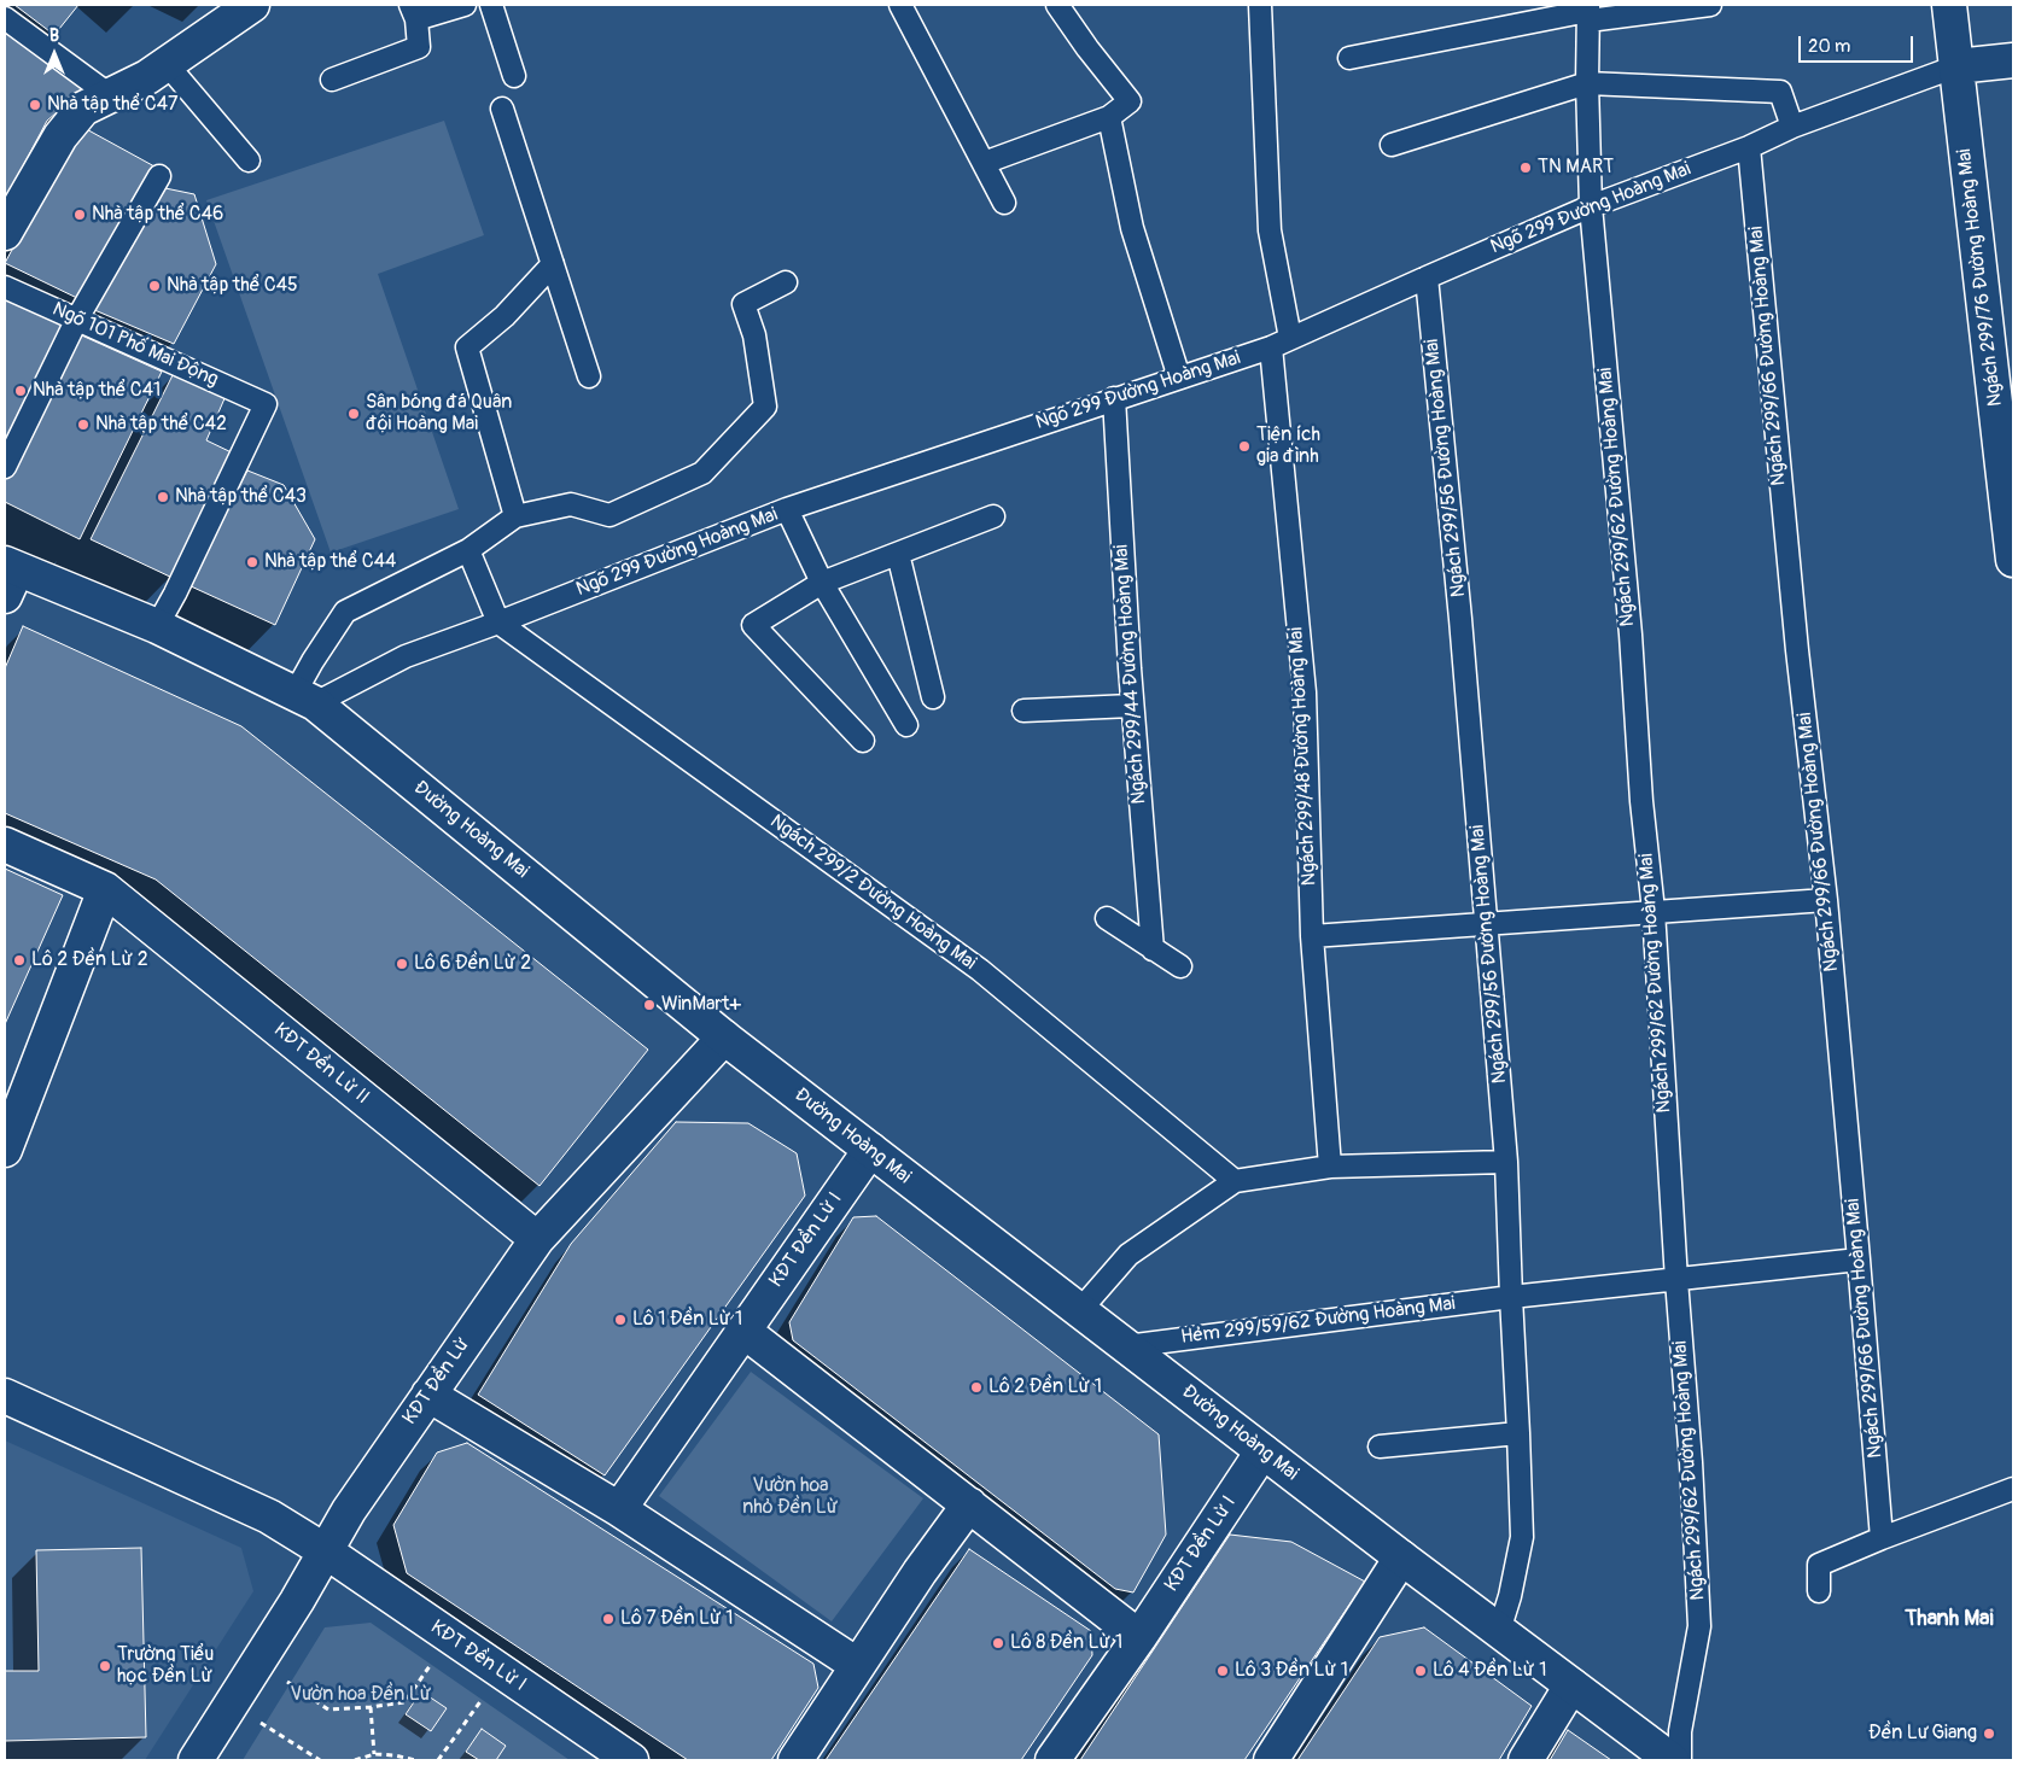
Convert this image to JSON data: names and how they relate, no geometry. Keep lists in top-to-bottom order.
{
  "streets": {
    "street": [
      "Ngách 299/76 Đường Hoàng Mai",
      "Đường Hoàng Mai",
      "KĐT Đền Lừ II",
      "KĐT Đền Lừ I",
      "KĐT Đền Lừ"
    ],
    "lane": [
      "Ngõ 299 Đường Hoàng Mai",
      "Ngõ 101 Phố Mai Động",
      "Ngách 299/66 Đường Hoàng Mai",
      "Ngách 299/56 Đường Hoàng Mai",
      "Ngách 299/62 Đường Hoàng Mai",
      "Ngách 299/44 Đường Hoàng Mai",
      "Ngách 299/48 Đường Hoàng Mai",
      "Ngách 299/2 Đường Hoàng Mai",
      "Hẻm 299/59/62 Đường Hoàng Mai"
    ]
  },
  "crossings": [
    ["Ngõ 299 Đường Hoàng Mai", "Ngách 299/76 Đường Hoàng Mai"],
    ["Ngõ 299 Đường Hoàng Mai", "Ngách 299/66 Đường Hoàng Mai"],
    ["Ngõ 299 Đường Hoàng Mai", "Ngách 299/56 Đường Hoàng Mai"],
    ["Ngõ 299 Đường Hoàng Mai", "Ngách 299/62 Đường Hoàng Mai"],
    ["Ngõ 299 Đường Hoàng Mai", "Ngách 299/44 Đường Hoàng Mai"],
    ["Ngõ 299 Đường Hoàng Mai", "Ngách 299/48 Đường Hoàng Mai"],
    ["Ngõ 299 Đường Hoàng Mai", "Đường Hoàng Mai"],
    ["Ngõ 299 Đường Hoàng Mai", "Ngách 299/2 Đường Hoàng Mai"],
    ["Ngõ 101 Phố Mai Động", "Đường Hoàng Mai"],
    ["Ngách 299/66 Đường Hoàng Mai", "Hẻm 299/59/62 Đường Hoàng Mai"],
    ["Ngách 299/56 Đường Hoàng Mai", "Đường Hoàng Mai"],
    ["Ngách 299/56 Đường Hoàng Mai", "Hẻm 299/59/62 Đường Hoàng Mai"],
    ["Ngách 299/62 Đường Hoàng Mai", "Hẻm 299/59/62 Đường Hoàng Mai"],
    ["Đường Hoàng Mai", "KĐT Đền Lừ I"],
    ["Đường Hoàng Mai", "Hẻm 299/59/62 Đường Hoàng Mai"],
    ["Đường Hoàng Mai", "KĐT Đền Lừ"],
    ["KĐT Đền Lừ II", "KĐT Đền Lừ"],
    ["KĐT Đền Lừ I", "KĐT Đền Lừ"]
  ],
  "districts": ["Thanh Mai"],
  "parks": ["Vườn hoa nhỏ Đền Lừ", "Vườn hoa Đền Lừ"],
  "places": [
    "Nhà tập thể C47",
    "TN MART",
    "Nhà tập thể C46",
    "Nhà tập thể C45",
    "Nhà tập thể C41",
    "Sân bóng đá Quân đội Hoàng Mai",
    "Nhà tập thể C42",
    "Tiện ích gia đình",
    "Nhà tập thể C43",
    "Nhà tập thể C44",
    "Lô 2 Đền Lừ 2",
    "Lô 6 Đền Lừ 2",
    "WinMart+",
    "Lô 1 Đền Lừ 1",
    "Lô 2 Đền Lừ 1",
    "Lô 7 Đền Lừ 1",
    "Lô 8 Đền Lừ 1",
    "Trường Tiểu học Đền Lừ",
    "Lô 3 Đền Lừ 1",
    "Lô 4 Đền Lừ 1",
    "Đền Lư Giang"
  ],
  "scale_bar": "20 m",
  "north": "top"
}
